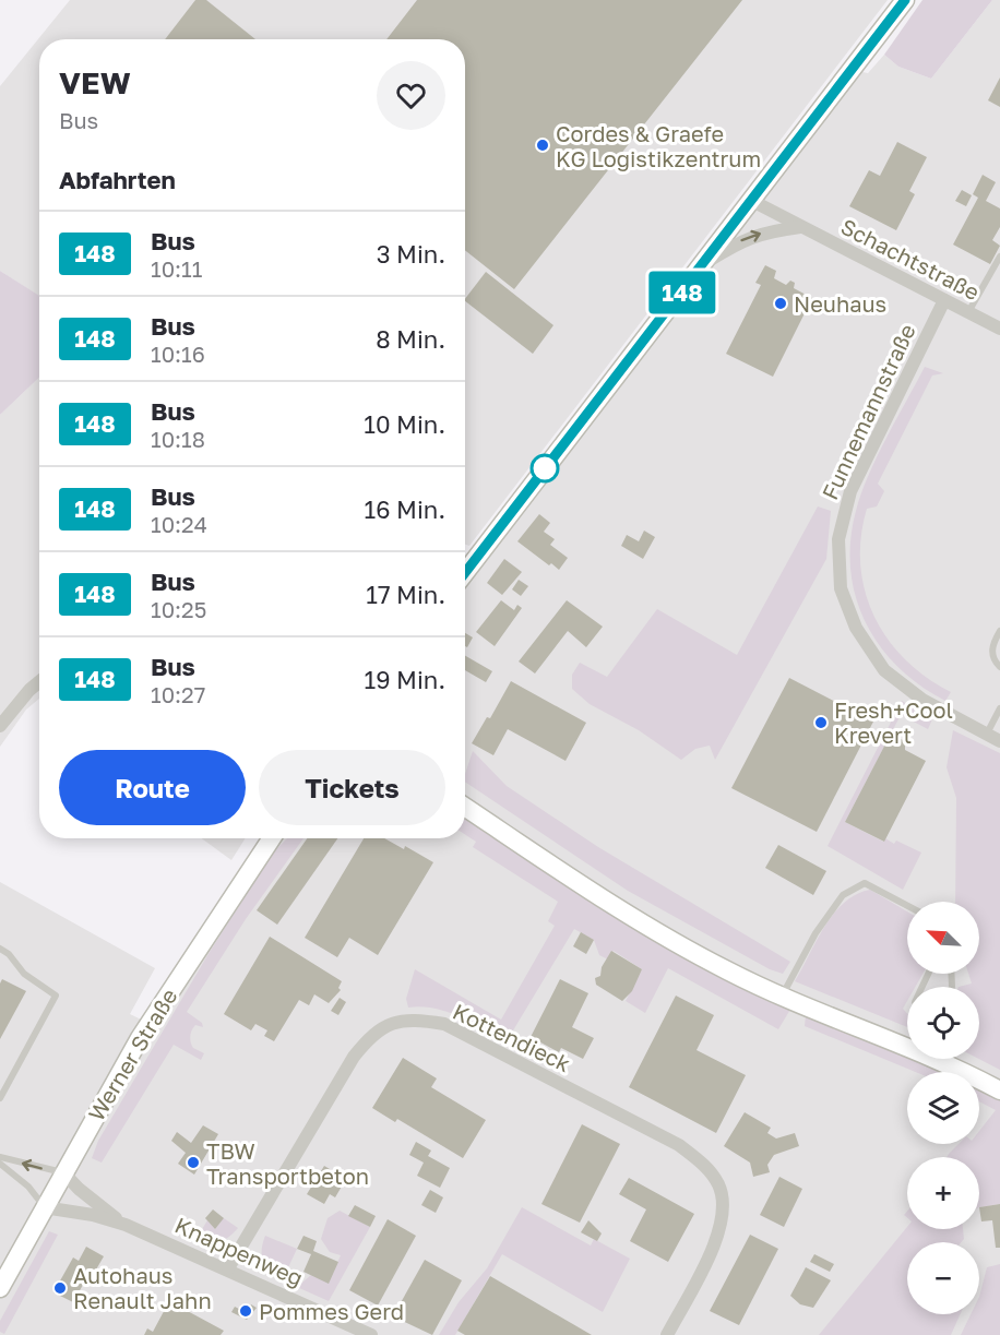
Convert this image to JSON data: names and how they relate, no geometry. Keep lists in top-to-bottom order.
{
  "streets": {
    "main road": ["Werner Straße"],
    "street": [
      "Schachtstraße",
      "Funnemannstraße",
      "Kottendieck",
      "Knappenweg"
    ]
  },
  "crossings": [
    ["Schachtstraße", "Funnemannstraße"],
    ["Kottendieck", "Knappenweg"],
    ["Werner Straße", "Knappenweg"]
  ],
  "places": [
    "Cordes & Graefe KG Logistikzentrum",
    "Neuhaus",
    "Fresh+Cool Krevert",
    "TBW Transportbeton",
    "Autohaus Renault Jahn",
    "Pommes Gerd"
  ],
  "lines": ["bus line 148"],
  "north": "top left",
  "page": {
    "on_map": "148",
    "heading": [
      ["VEW", "Bus"],
      "Abfahrten"
    ],
    "list": [
      {
        "mark": "148",
        "name": "Bus",
        "note": "10:11",
        "value": "3 Min."
      },
      {
        "mark": "148",
        "name": "Bus",
        "note": "10:16",
        "value": "8 Min."
      },
      {
        "mark": "148",
        "name": "Bus",
        "note": "10:18",
        "value": "10 Min."
      },
      {
        "mark": "148",
        "name": "Bus",
        "note": "10:24",
        "value": "16 Min."
      },
      {
        "mark": "148",
        "name": "Bus",
        "note": "10:25",
        "value": "17 Min."
      },
      {
        "mark": "148",
        "name": "Bus",
        "note": "10:27",
        "value": "19 Min."
      }
    ],
    "buttons": ["Route", "Tickets"],
    "map_buttons": ["+", "−"]
  }
}
